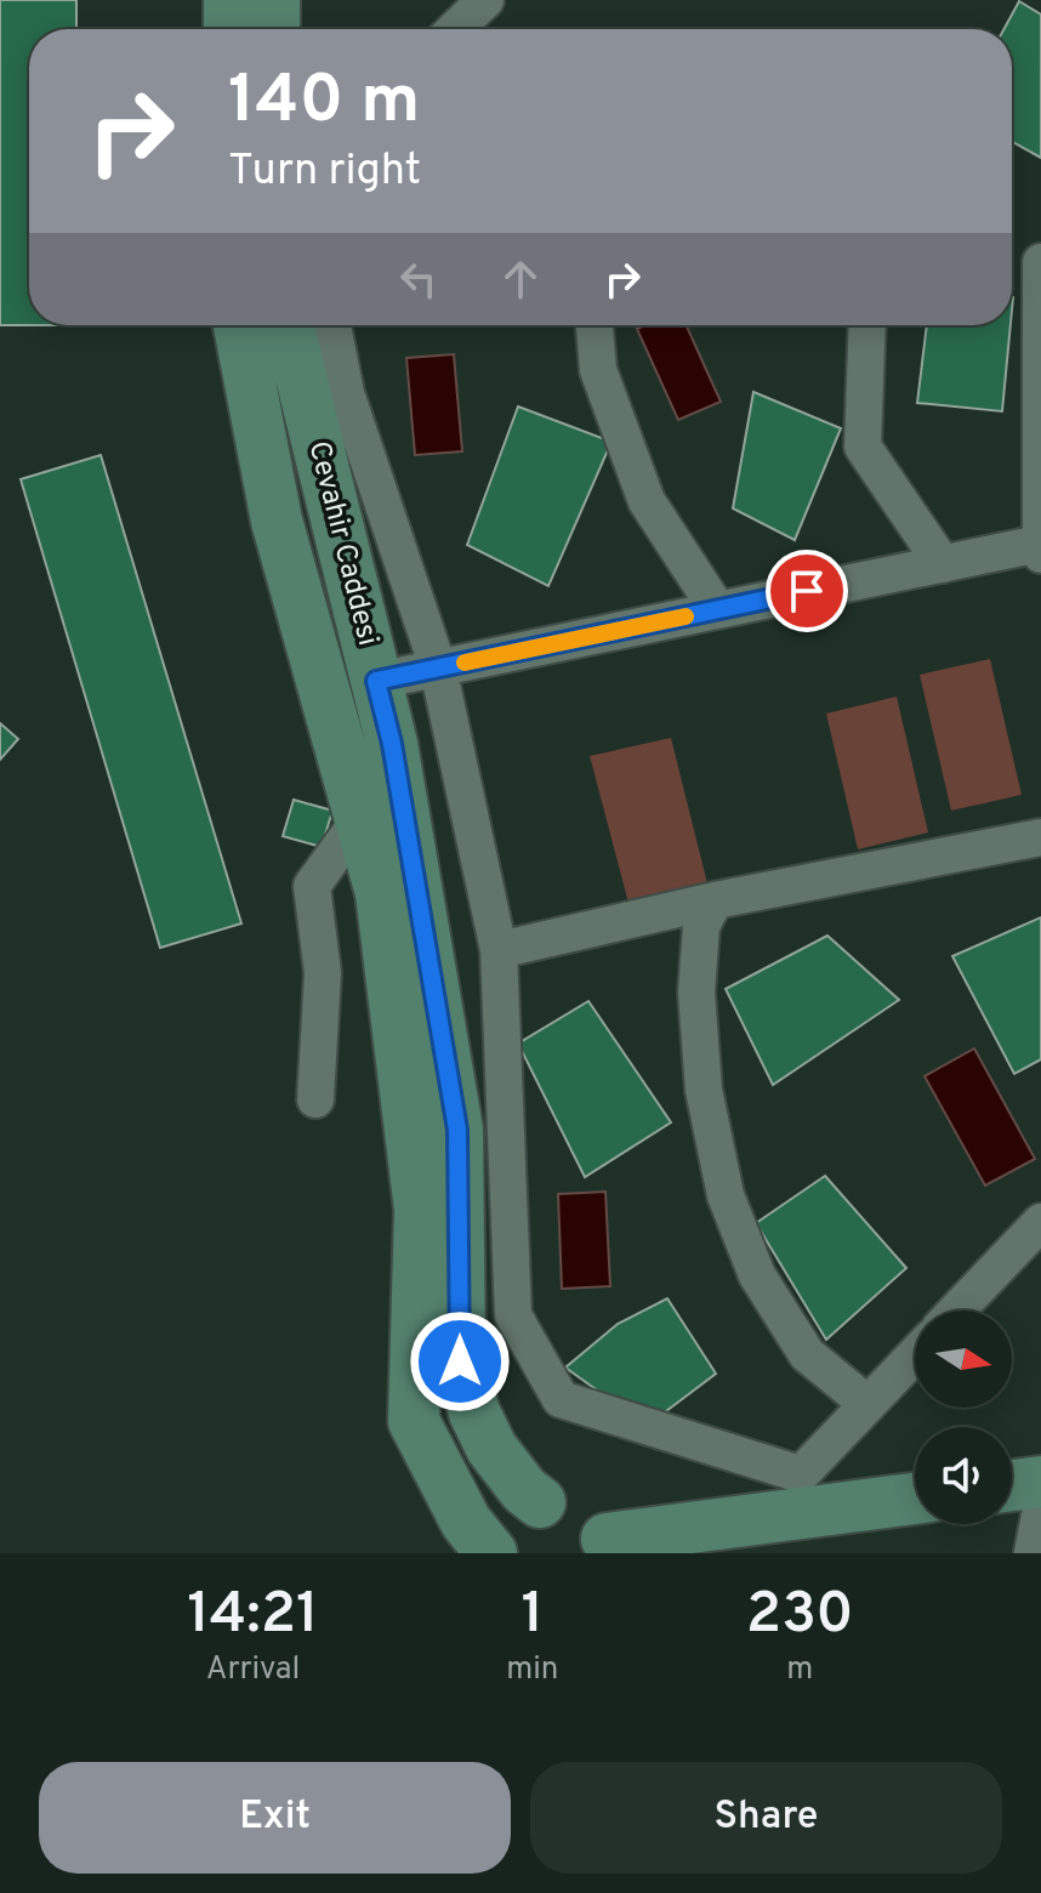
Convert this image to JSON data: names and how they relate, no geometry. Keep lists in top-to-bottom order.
{
  "streets": {
    "street": ["Cevahir Caddesi"]
  },
  "north": "right",
  "page": {
    "turn": ["140 m", "Turn right"],
    "eta": [
      "14:21",
      "Arrival",
      "1",
      "min",
      "230",
      "m"
    ],
    "buttons": ["Exit", "Share"]
  }
}
